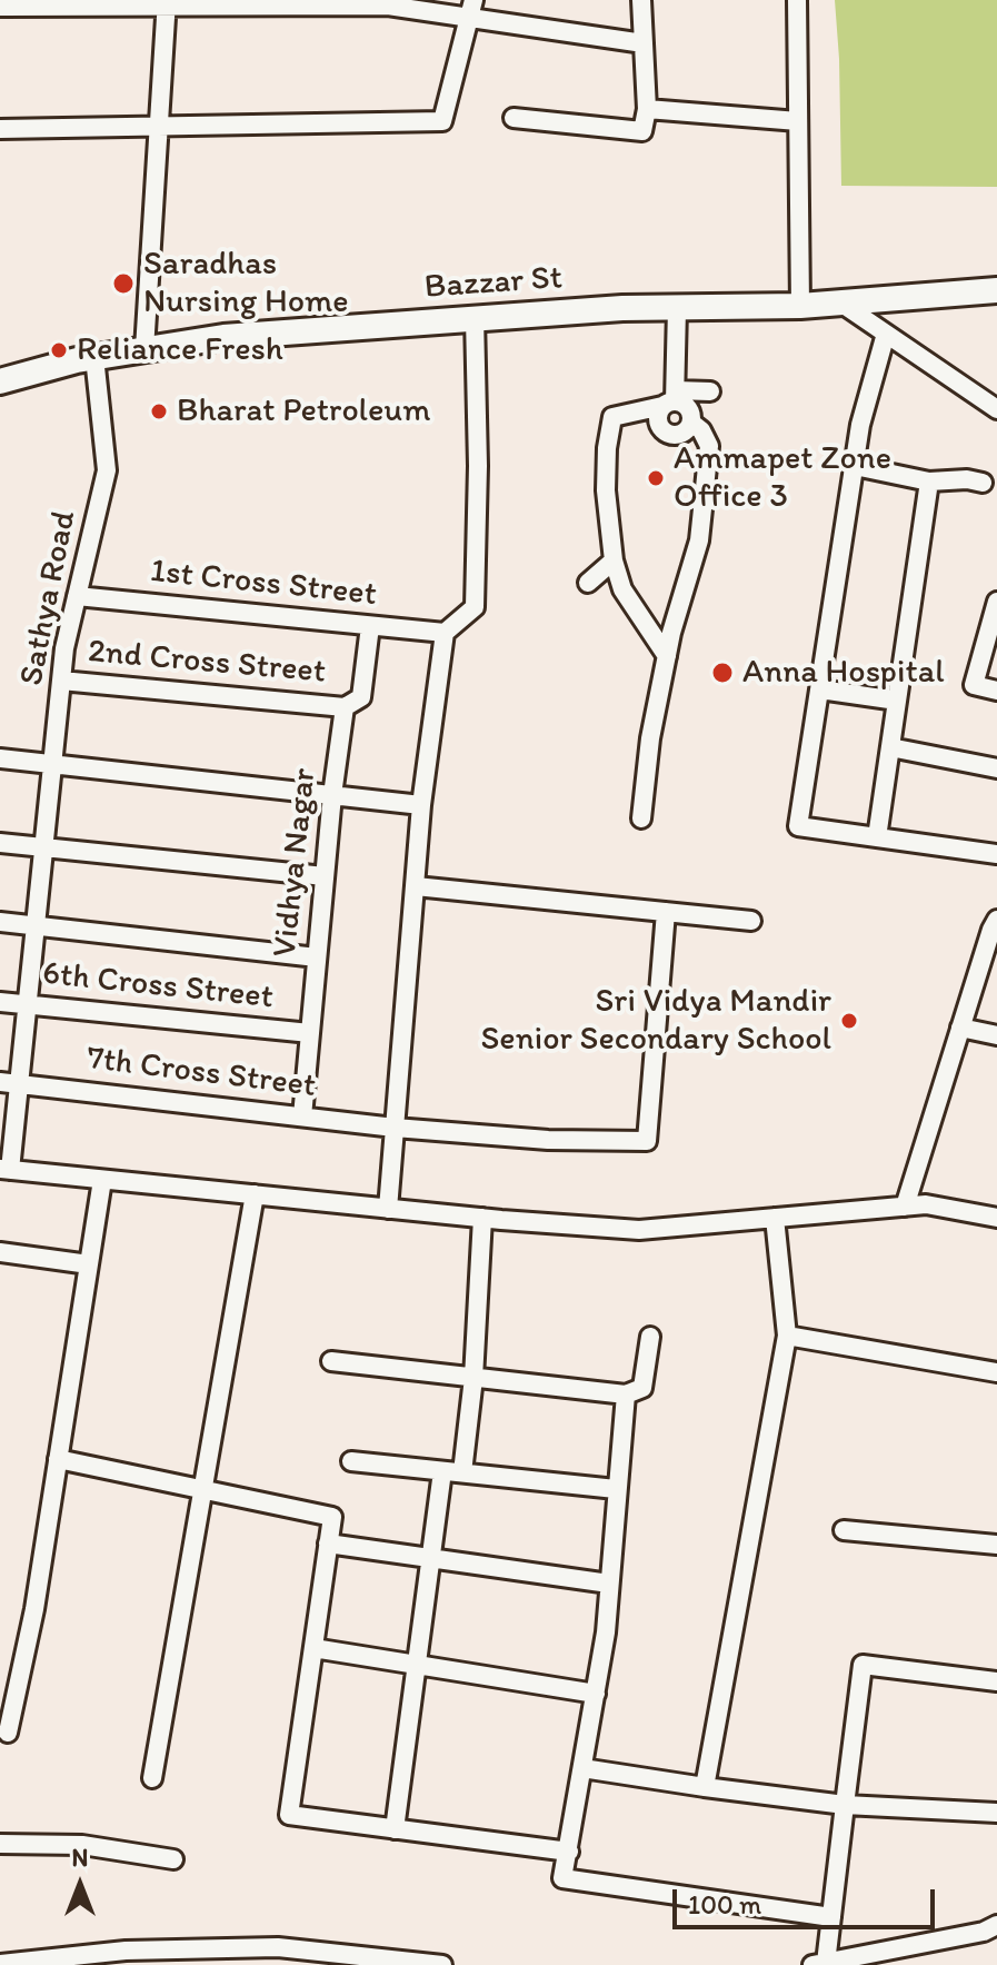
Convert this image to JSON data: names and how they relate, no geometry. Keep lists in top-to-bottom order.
{
  "streets": {
    "main road": ["Bazzar St"],
    "street": [
      "1st Cross Street",
      "Sathya Road",
      "2nd Cross Street",
      "Vidhya Nagar",
      "6th Cross Street",
      "7th Cross Street"
    ]
  },
  "crossings": [
    ["Bazzar St", "Sathya Road"],
    ["1st Cross Street", "Sathya Road"],
    ["1st Cross Street", "Vidhya Nagar"],
    ["Sathya Road", "2nd Cross Street"],
    ["Sathya Road", "6th Cross Street"],
    ["Sathya Road", "7th Cross Street"],
    ["2nd Cross Street", "Vidhya Nagar"],
    ["Vidhya Nagar", "6th Cross Street"],
    ["Vidhya Nagar", "7th Cross Street"]
  ],
  "places": [
    "Saradhas Nursing Home",
    "Reliance Fresh",
    "Bharat Petroleum",
    "Ammapet Zone Office 3",
    "Anna Hospital",
    "Sri Vidya Mandir Senior Secondary School"
  ],
  "scale_bar": "100 m",
  "north": "top"
}
